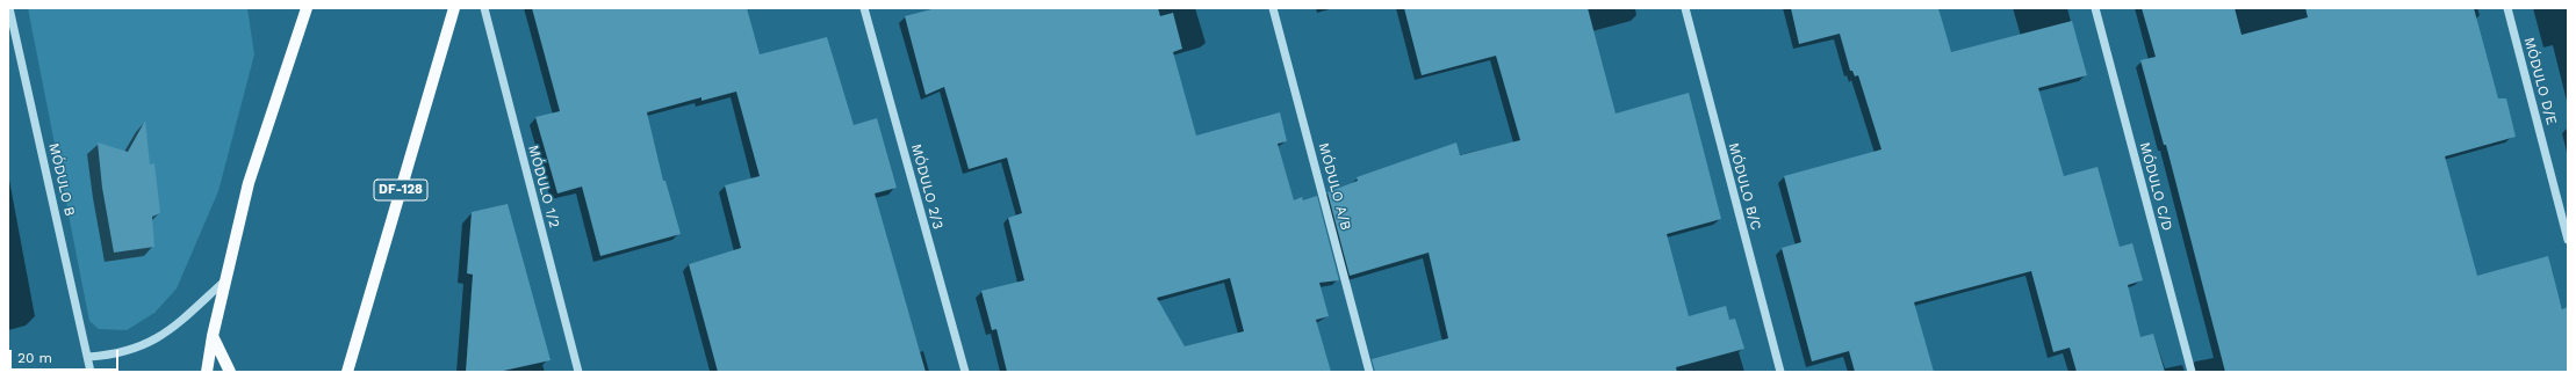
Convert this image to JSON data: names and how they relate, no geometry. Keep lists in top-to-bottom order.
{
  "streets": {
    "main road": ["DF-128"],
    "street": [
      "MÓDULO D/E",
      "MÓDULO B",
      "MÓDULO 1/2",
      "MÓDULO 2/3",
      "MÓDULO A/B",
      "MÓDULO B/C",
      "MÓDULO C/D"
    ]
  },
  "scale_bar": "20 m"
}
